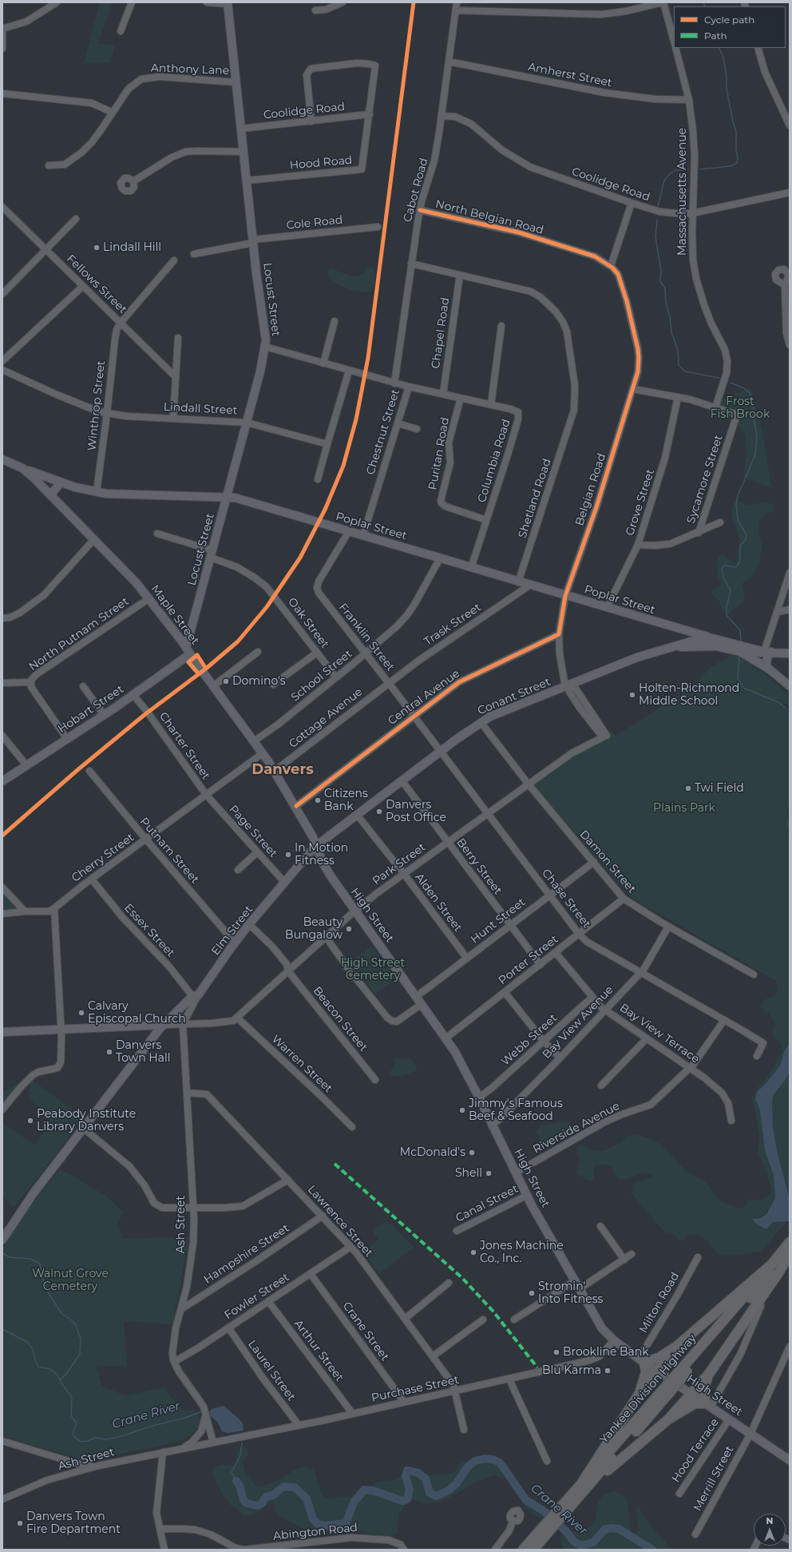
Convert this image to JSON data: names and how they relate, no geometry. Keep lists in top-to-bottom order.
{
  "streets": {
    "highway": ["Yankee Division Highway"],
    "main road": [
      "Locust Street",
      "Poplar Street",
      "Maple Street",
      "Conant Street",
      "Hobart Street",
      "High Street",
      "Elm Street"
    ],
    "street": [
      "Anthony Lane",
      "Amherst Street",
      "Coolidge Road",
      "Hood Road",
      "Cabot Road",
      "Massachusetts Avenue",
      "North Belgian Road",
      "Cole Road",
      "Fellows Street",
      "Chapel Road",
      "Winthrop Street",
      "Lindall Street",
      "Chestnut Street",
      "Puritan Road",
      "Columbia Road",
      "Sycamore Street",
      "Belgian Road",
      "Shetland Road",
      "Grove Street",
      "Oak Street",
      "Trask Street",
      "North Putnam Street",
      "Franklin Street",
      "School Street",
      "Central Avenue",
      "Cottage Avenue",
      "Charter Street",
      "Page Street",
      "Putnam Street",
      "Cherry Street",
      "Damon Street",
      "Park Street",
      "Berry Street",
      "Chase Street",
      "Alden Street",
      "Hunt Street",
      "Essex Street",
      "Porter Street",
      "Beacon Street",
      "Bay View Avenue",
      "Bay View Terrace",
      "Webb Street",
      "Warren Street",
      "Riverside Avenue",
      "Canal Street",
      "Lawrence Street",
      "Ash Street",
      "Hampshire Street",
      "Fowler Street",
      "Milton Road",
      "Crane Street",
      "Arthur Street",
      "Laurel Street",
      "Purchase Street",
      "Hood Terrace",
      "Merrill Street",
      "Abington Road"
    ]
  },
  "crossings": [
    ["Anthony Lane", "Locust Street"],
    ["Amherst Street", "Cabot Road"],
    ["Amherst Street", "Massachusetts Avenue"],
    ["Coolidge Road", "Hood Road"],
    ["Coolidge Road", "Cabot Road"],
    ["Coolidge Road", "Massachusetts Avenue"],
    ["Coolidge Road", "Locust Street"],
    ["Hood Road", "Locust Street"],
    ["Cabot Road", "North Belgian Road"],
    ["Cabot Road", "Chestnut Street"],
    ["Cabot Road", "Shetland Road"],
    ["Massachusetts Avenue", "Sycamore Street"],
    ["North Belgian Road", "Belgian Road"],
    ["Cole Road", "Locust Street"],
    ["Fellows Street", "Winthrop Street"],
    ["Locust Street", "Lindall Street"],
    ["Locust Street", "Chestnut Street"],
    ["Locust Street", "Poplar Street"],
    ["Locust Street", "Maple Street"],
    ["Locust Street", "Oak Street"],
    ["Locust Street", "Hobart Street"],
    ["Chapel Road", "Columbia Road"],
    ["Chapel Road", "Shetland Road"],
    ["Winthrop Street", "Lindall Street"],
    ["Winthrop Street", "Poplar Street"],
    ["Chestnut Street", "Columbia Road"],
    ["Chestnut Street", "Poplar Street"],
    ["Puritan Road", "Columbia Road"],
    ["Columbia Road", "Poplar Street"],
    ["Belgian Road", "Poplar Street"],
    ["Shetland Road", "Poplar Street"],
    ["Grove Street", "Poplar Street"],
    ["Poplar Street", "Maple Street"],
    ["Poplar Street", "Trask Street"],
    ["Poplar Street", "Franklin Street"],
    ["Poplar Street", "School Street"],
    ["Poplar Street", "Conant Street"],
    ["Maple Street", "North Putnam Street"],
    ["Maple Street", "School Street"],
    ["Maple Street", "Conant Street"],
    ["Maple Street", "Central Avenue"],
    ["Maple Street", "Hobart Street"],
    ["Maple Street", "Cottage Avenue"],
    ["Maple Street", "Cherry Street"],
    ["Maple Street", "High Street"],
    ["Maple Street", "Elm Street"],
    ["Oak Street", "School Street"],
    ["Trask Street", "Franklin Street"],
    ["Trask Street", "Cottage Avenue"],
    ["North Putnam Street", "Hobart Street"],
    ["Franklin Street", "School Street"],
    ["Franklin Street", "Conant Street"],
    ["Franklin Street", "Central Avenue"],
    ["Franklin Street", "Cottage Avenue"],
    ["Franklin Street", "Chase Street"],
    ["Conant Street", "Damon Street"],
    ["Conant Street", "Park Street"],
    ["Conant Street", "Berry Street"],
    ["Conant Street", "Chase Street"],
    ["Conant Street", "Alden Street"],
    ["Conant Street", "High Street"],
    ["Conant Street", "Elm Street"],
    ["Hobart Street", "Charter Street"],
    ["Charter Street", "Page Street"],
    ["Charter Street", "Cherry Street"],
    ["Page Street", "Cherry Street"],
    ["Page Street", "Elm Street"],
    ["Putnam Street", "Cherry Street"],
    ["Putnam Street", "Elm Street"],
    ["Cherry Street", "Essex Street"],
    ["Damon Street", "Park Street"],
    ["Damon Street", "Hunt Street"],
    ["Damon Street", "Porter Street"],
    ["Damon Street", "Bay View Avenue"],
    ["Park Street", "Berry Street"],
    ["Park Street", "Chase Street"],
    ["Park Street", "Alden Street"],
    ["Park Street", "High Street"],
    ["Park Street", "Elm Street"],
    ["Park Street", "Beacon Street"],
    ["Park Street", "Warren Street"],
    ["Park Street", "Ash Street"],
    ["Berry Street", "Hunt Street"],
    ["Berry Street", "Porter Street"],
    ["Chase Street", "Hunt Street"],
    ["Chase Street", "Porter Street"],
    ["Chase Street", "Bay View Avenue"],
    ["Chase Street", "Riverside Avenue"],
    ["Alden Street", "Hunt Street"],
    ["High Street", "Hunt Street"],
    ["High Street", "Elm Street"],
    ["High Street", "Porter Street"],
    ["High Street", "Bay View Avenue"],
    ["High Street", "Webb Street"],
    ["High Street", "Riverside Avenue"],
    ["High Street", "Canal Street"],
    ["High Street", "Milton Road"],
    ["High Street", "Purchase Street"],
    ["High Street", "Hood Terrace"],
    ["High Street", "Merrill Street"],
    ["Essex Street", "Elm Street"],
    ["Elm Street", "Beacon Street"],
    ["Porter Street", "Bay View Terrace"],
    ["Bay View Avenue", "Bay View Terrace"],
    ["Bay View Terrace", "Webb Street"],
    ["Bay View Terrace", "Riverside Avenue"],
    ["Lawrence Street", "Ash Street"],
    ["Lawrence Street", "Hampshire Street"],
    ["Lawrence Street", "Fowler Street"],
    ["Lawrence Street", "Purchase Street"],
    ["Ash Street", "Hampshire Street"],
    ["Ash Street", "Fowler Street"],
    ["Ash Street", "Purchase Street"],
    ["Fowler Street", "Crane Street"],
    ["Fowler Street", "Arthur Street"],
    ["Fowler Street", "Laurel Street"],
    ["Crane Street", "Purchase Street"],
    ["Arthur Street", "Purchase Street"],
    ["Laurel Street", "Purchase Street"]
  ],
  "districts": ["Danvers"],
  "water": ["Crane River"],
  "parks": [
    "Frost Fish Brook",
    "Plains Park",
    "High Street Cemetery",
    "Walnut Grove Cemetery"
  ],
  "places": [
    "Lindall Hill",
    "Domino's",
    "Holten-Richmond Middle School",
    "Twi Field",
    "Citizens Bank",
    "Danvers Post Office",
    "In Motion Fitness",
    "Beauty Bungalow",
    "Calvary Episcopal Church",
    "Danvers Town Hall",
    "Jimmy's Famous Beef & Seafood",
    "Peabody Institute Library Danvers",
    "McDonald's",
    "Shell",
    "Jones Machine Co., Inc.",
    "Stromin' Into Fitness",
    "Brookline Bank",
    "Blu Karma",
    "Danvers Town Fire Department"
  ],
  "legend": ["Cycle path", "Path"],
  "north": "top"
}
